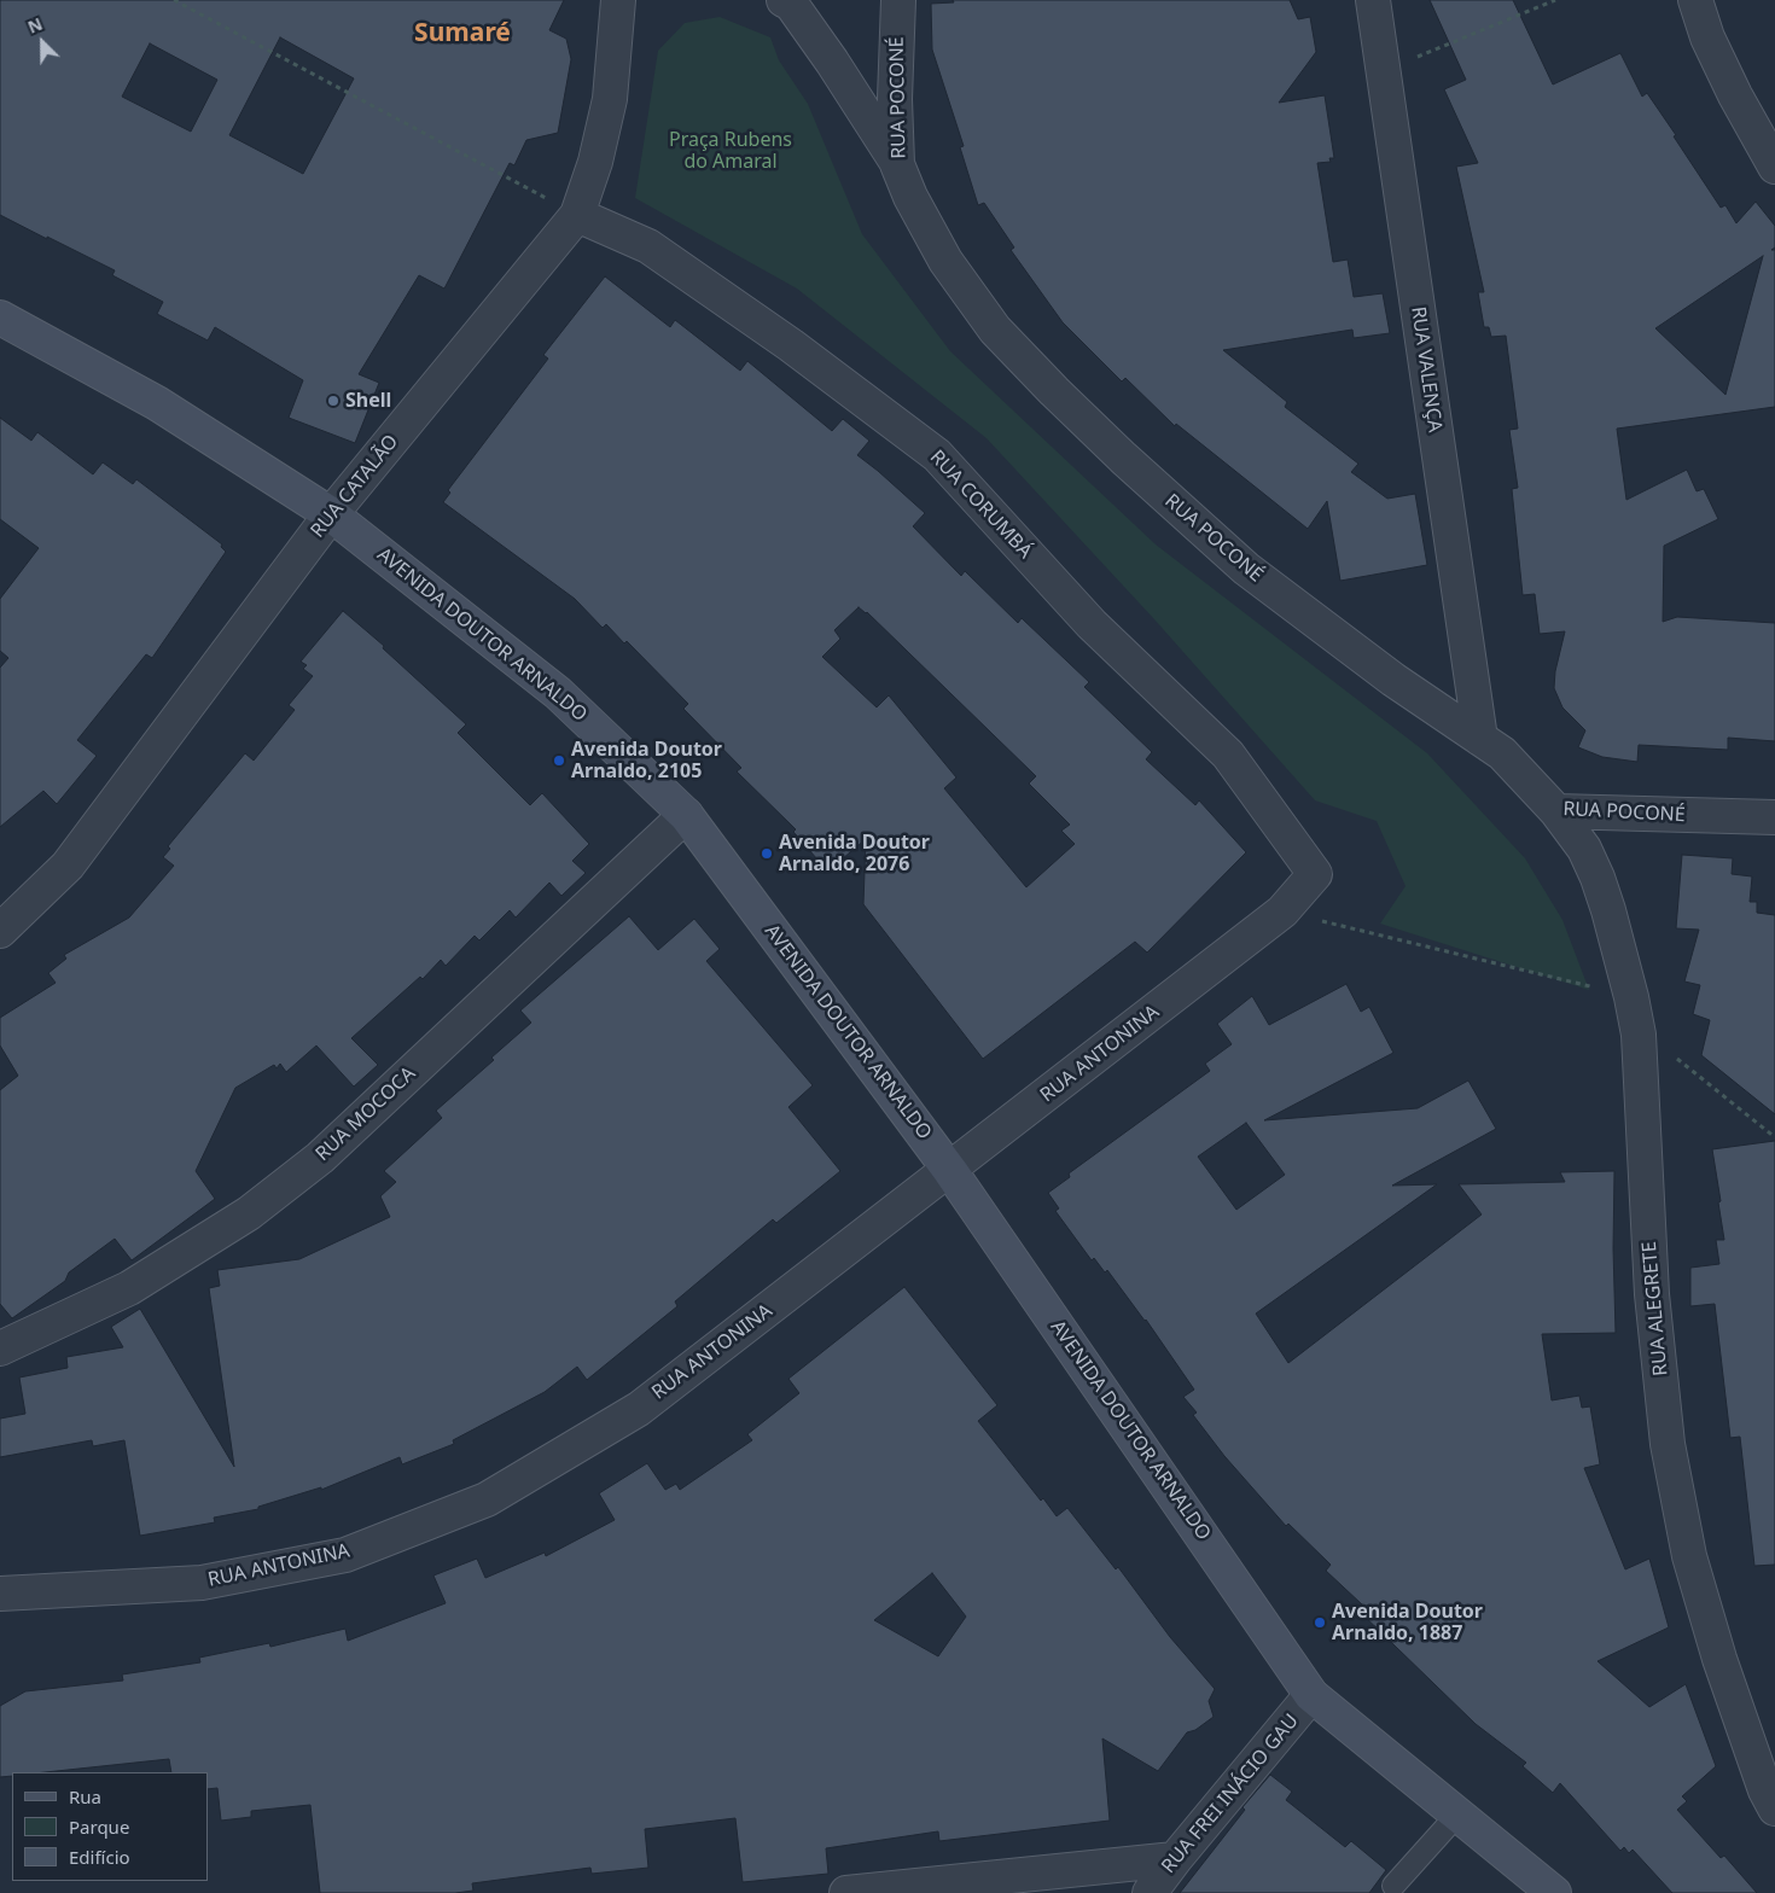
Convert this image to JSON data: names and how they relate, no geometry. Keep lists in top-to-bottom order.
{
  "streets": {
    "main road": ["AVENIDA DOUTOR ARNALDO"],
    "street": [
      "RUA POCONÉ",
      "RUA VALENÇA",
      "RUA CATALÃO",
      "RUA CORUMBÁ",
      "RUA ANTONINA",
      "RUA MOCOCA",
      "RUA ALEGRETE",
      "RUA FREI INÁCIO GAU"
    ]
  },
  "crossings": [
    ["RUA POCONÉ", "RUA VALENÇA"],
    ["RUA POCONÉ", "RUA ALEGRETE"],
    ["RUA CATALÃO", "RUA CORUMBÁ"],
    ["RUA CATALÃO", "AVENIDA DOUTOR ARNALDO"],
    ["RUA CORUMBÁ", "RUA ANTONINA"],
    ["AVENIDA DOUTOR ARNALDO", "RUA ANTONINA"],
    ["AVENIDA DOUTOR ARNALDO", "RUA MOCOCA"],
    ["AVENIDA DOUTOR ARNALDO", "RUA FREI INÁCIO GAU"]
  ],
  "districts": ["Sumaré"],
  "parks": ["Praça Rubens do Amaral"],
  "places": [
    "Shell",
    "Avenida Doutor Arnaldo, 2105",
    "Avenida Doutor Arnaldo, 2076",
    "Avenida Doutor Arnaldo, 1887"
  ],
  "legend": ["Rua", "Parque", "Edifício"],
  "north": "top left"
}
